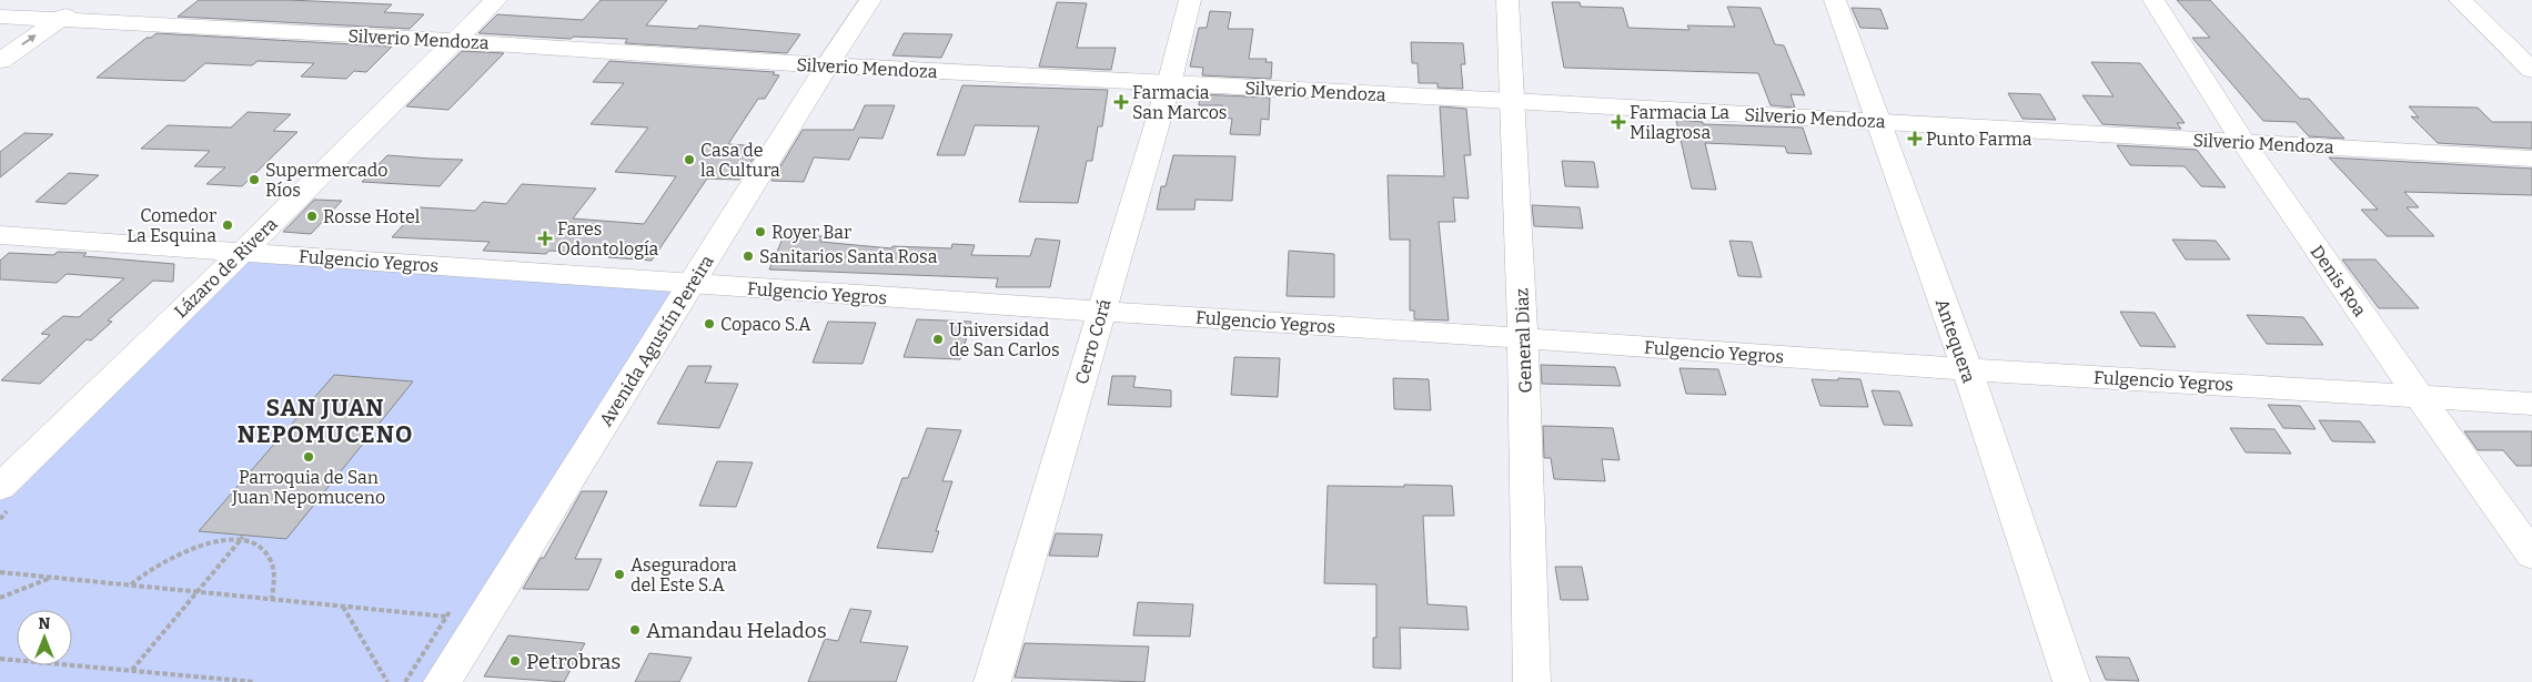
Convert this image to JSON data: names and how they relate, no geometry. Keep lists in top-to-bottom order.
{
  "streets": {
    "main road": [
      "Silverio Mendoza",
      "Fulgencio Yegros",
      "Lázaro de Rivera",
      "Denis Roa",
      "Avenida Agustín Pereira",
      "General Diaz",
      "Antequera",
      "Cerro Corá"
    ]
  },
  "crossings": [
    ["Silverio Mendoza", "Lázaro de Rivera"],
    ["Silverio Mendoza", "Denis Roa"],
    ["Silverio Mendoza", "Avenida Agustín Pereira"],
    ["Silverio Mendoza", "General Diaz"],
    ["Silverio Mendoza", "Antequera"],
    ["Silverio Mendoza", "Cerro Corá"],
    ["Fulgencio Yegros", "Lázaro de Rivera"],
    ["Fulgencio Yegros", "Denis Roa"],
    ["Fulgencio Yegros", "Avenida Agustín Pereira"],
    ["Fulgencio Yegros", "General Diaz"],
    ["Fulgencio Yegros", "Antequera"],
    ["Fulgencio Yegros", "Cerro Corá"]
  ],
  "districts": ["SAN JUAN NEPOMUCENO"],
  "places": {
    "health": [
      "Farmacia San Marcos",
      "Farmacia La Milagrosa",
      "Punto Farma",
      "Fares Odontología"
    ],
    "other": [
      "Casa de la Cultura",
      "Supermercado Ríos",
      "Rosse Hotel",
      "Comedor La Esquina",
      "Royer Bar",
      "Sanitarios Santa Rosa",
      "Copaco S.A",
      "Universidad de San Carlos",
      "Parroquia de San Juan Nepomuceno",
      "Aseguradora del Este S.A",
      "Amandau Helados",
      "Petrobras"
    ]
  },
  "north": "top"
}
